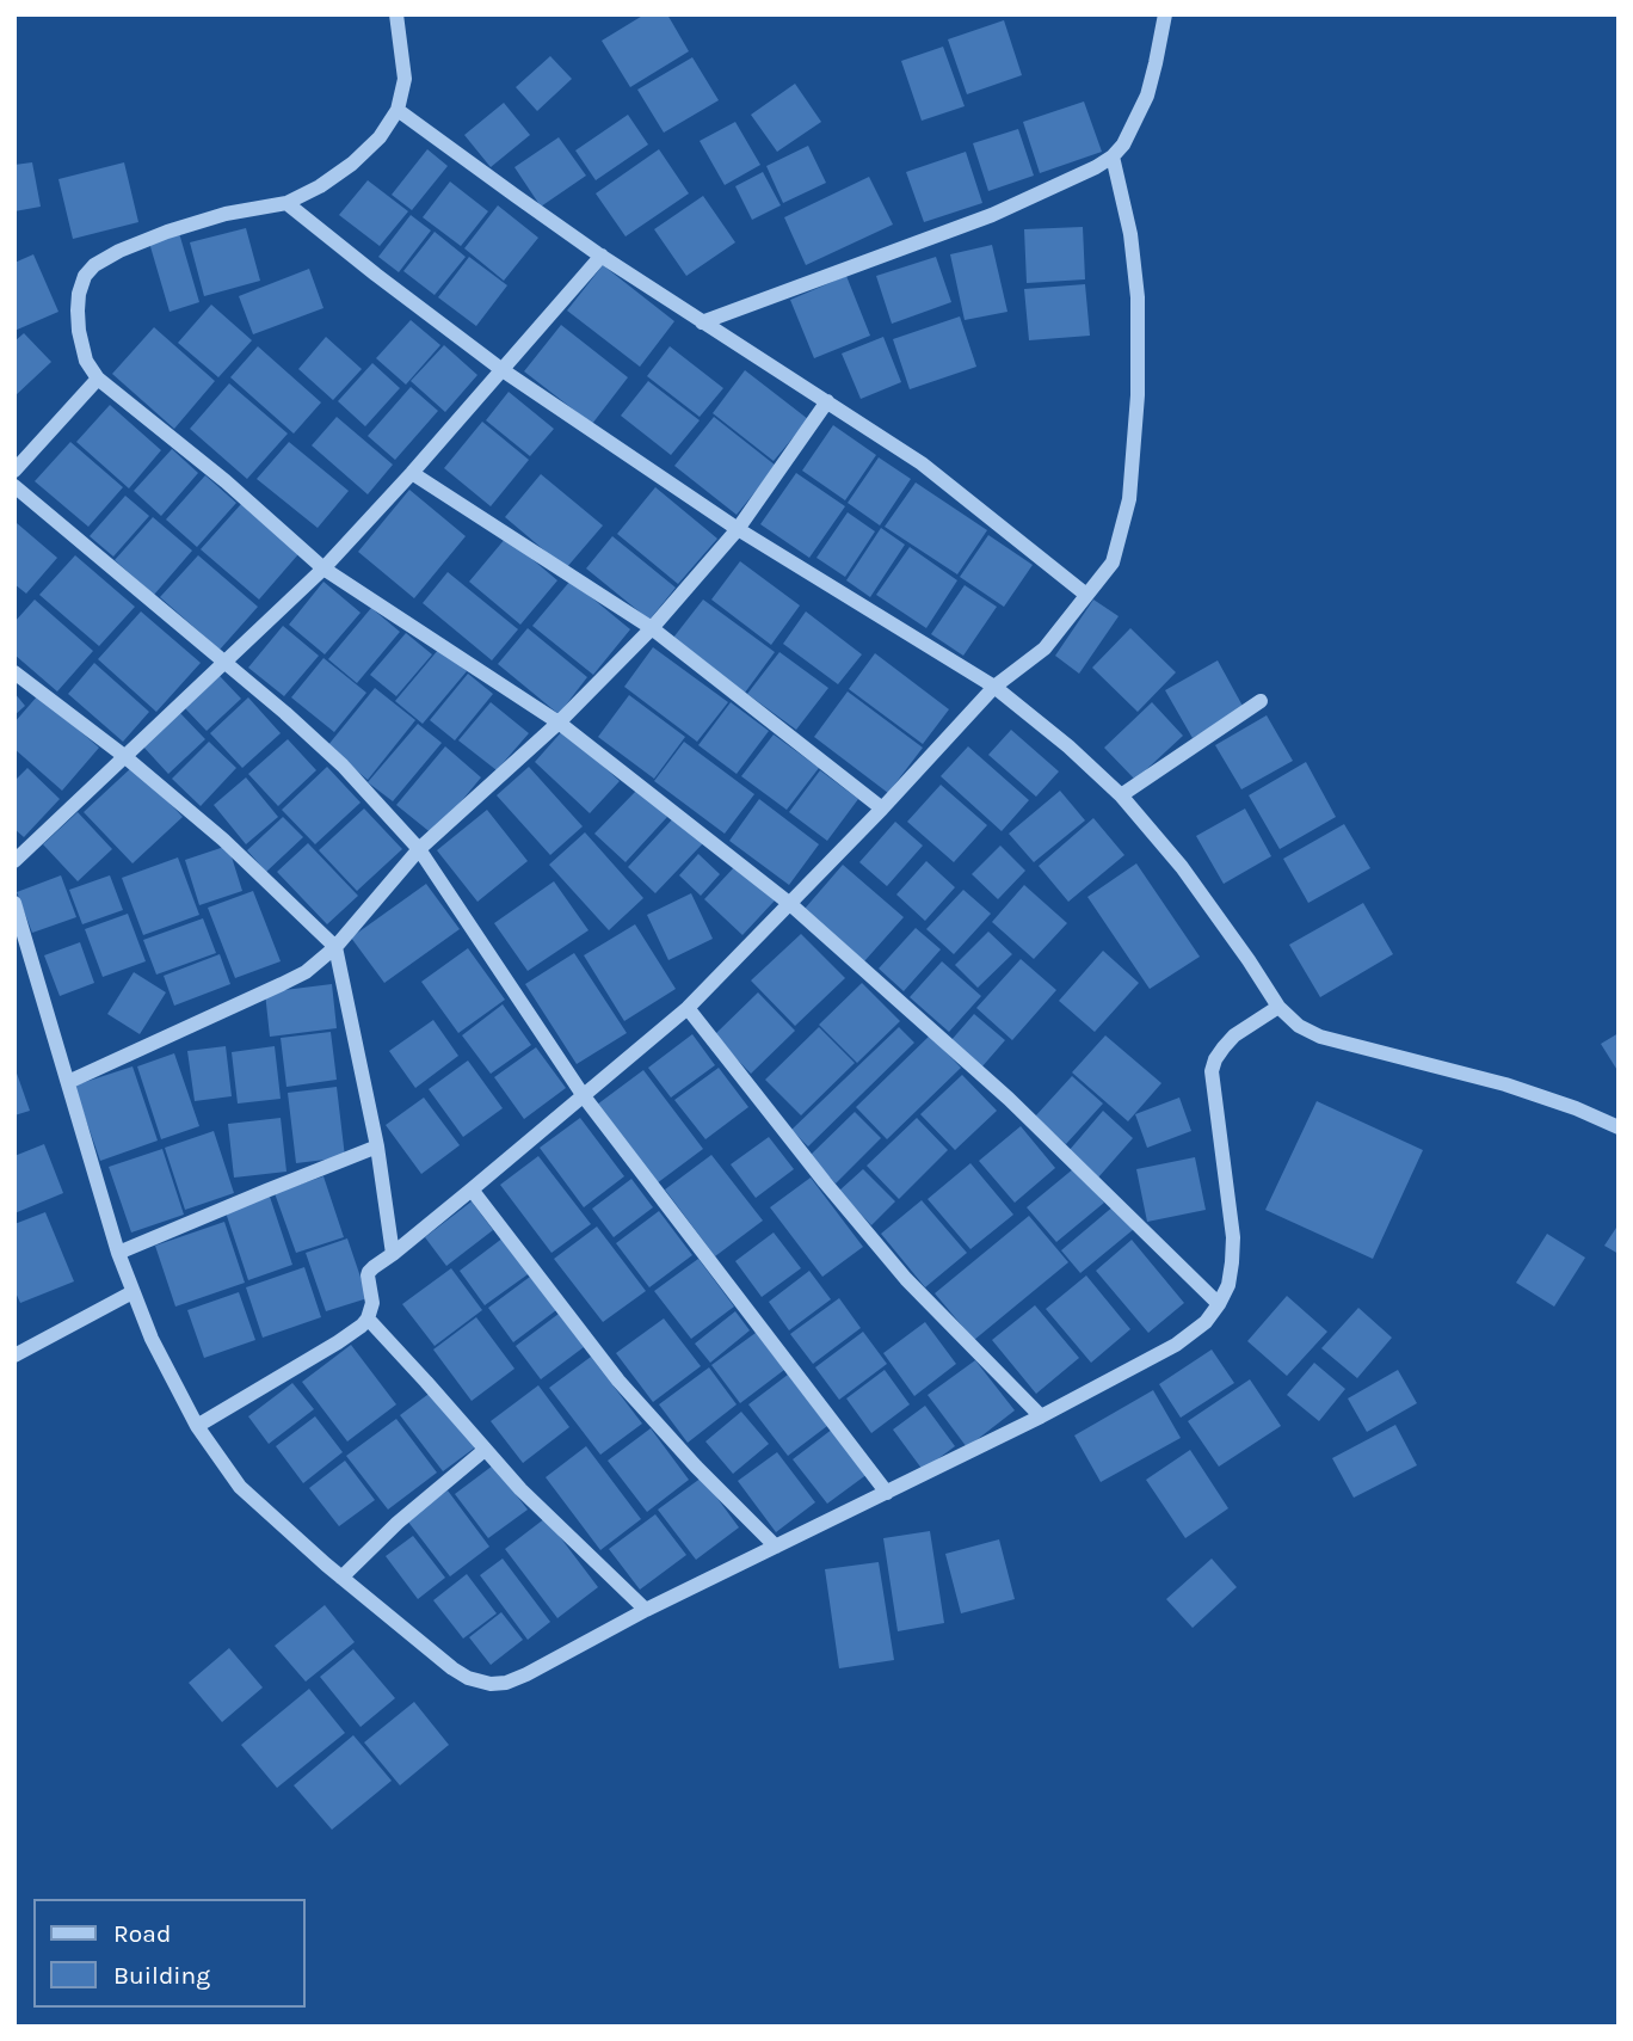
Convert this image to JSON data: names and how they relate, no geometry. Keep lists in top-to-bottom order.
{
  "legend": ["Road", "Building"]
}
